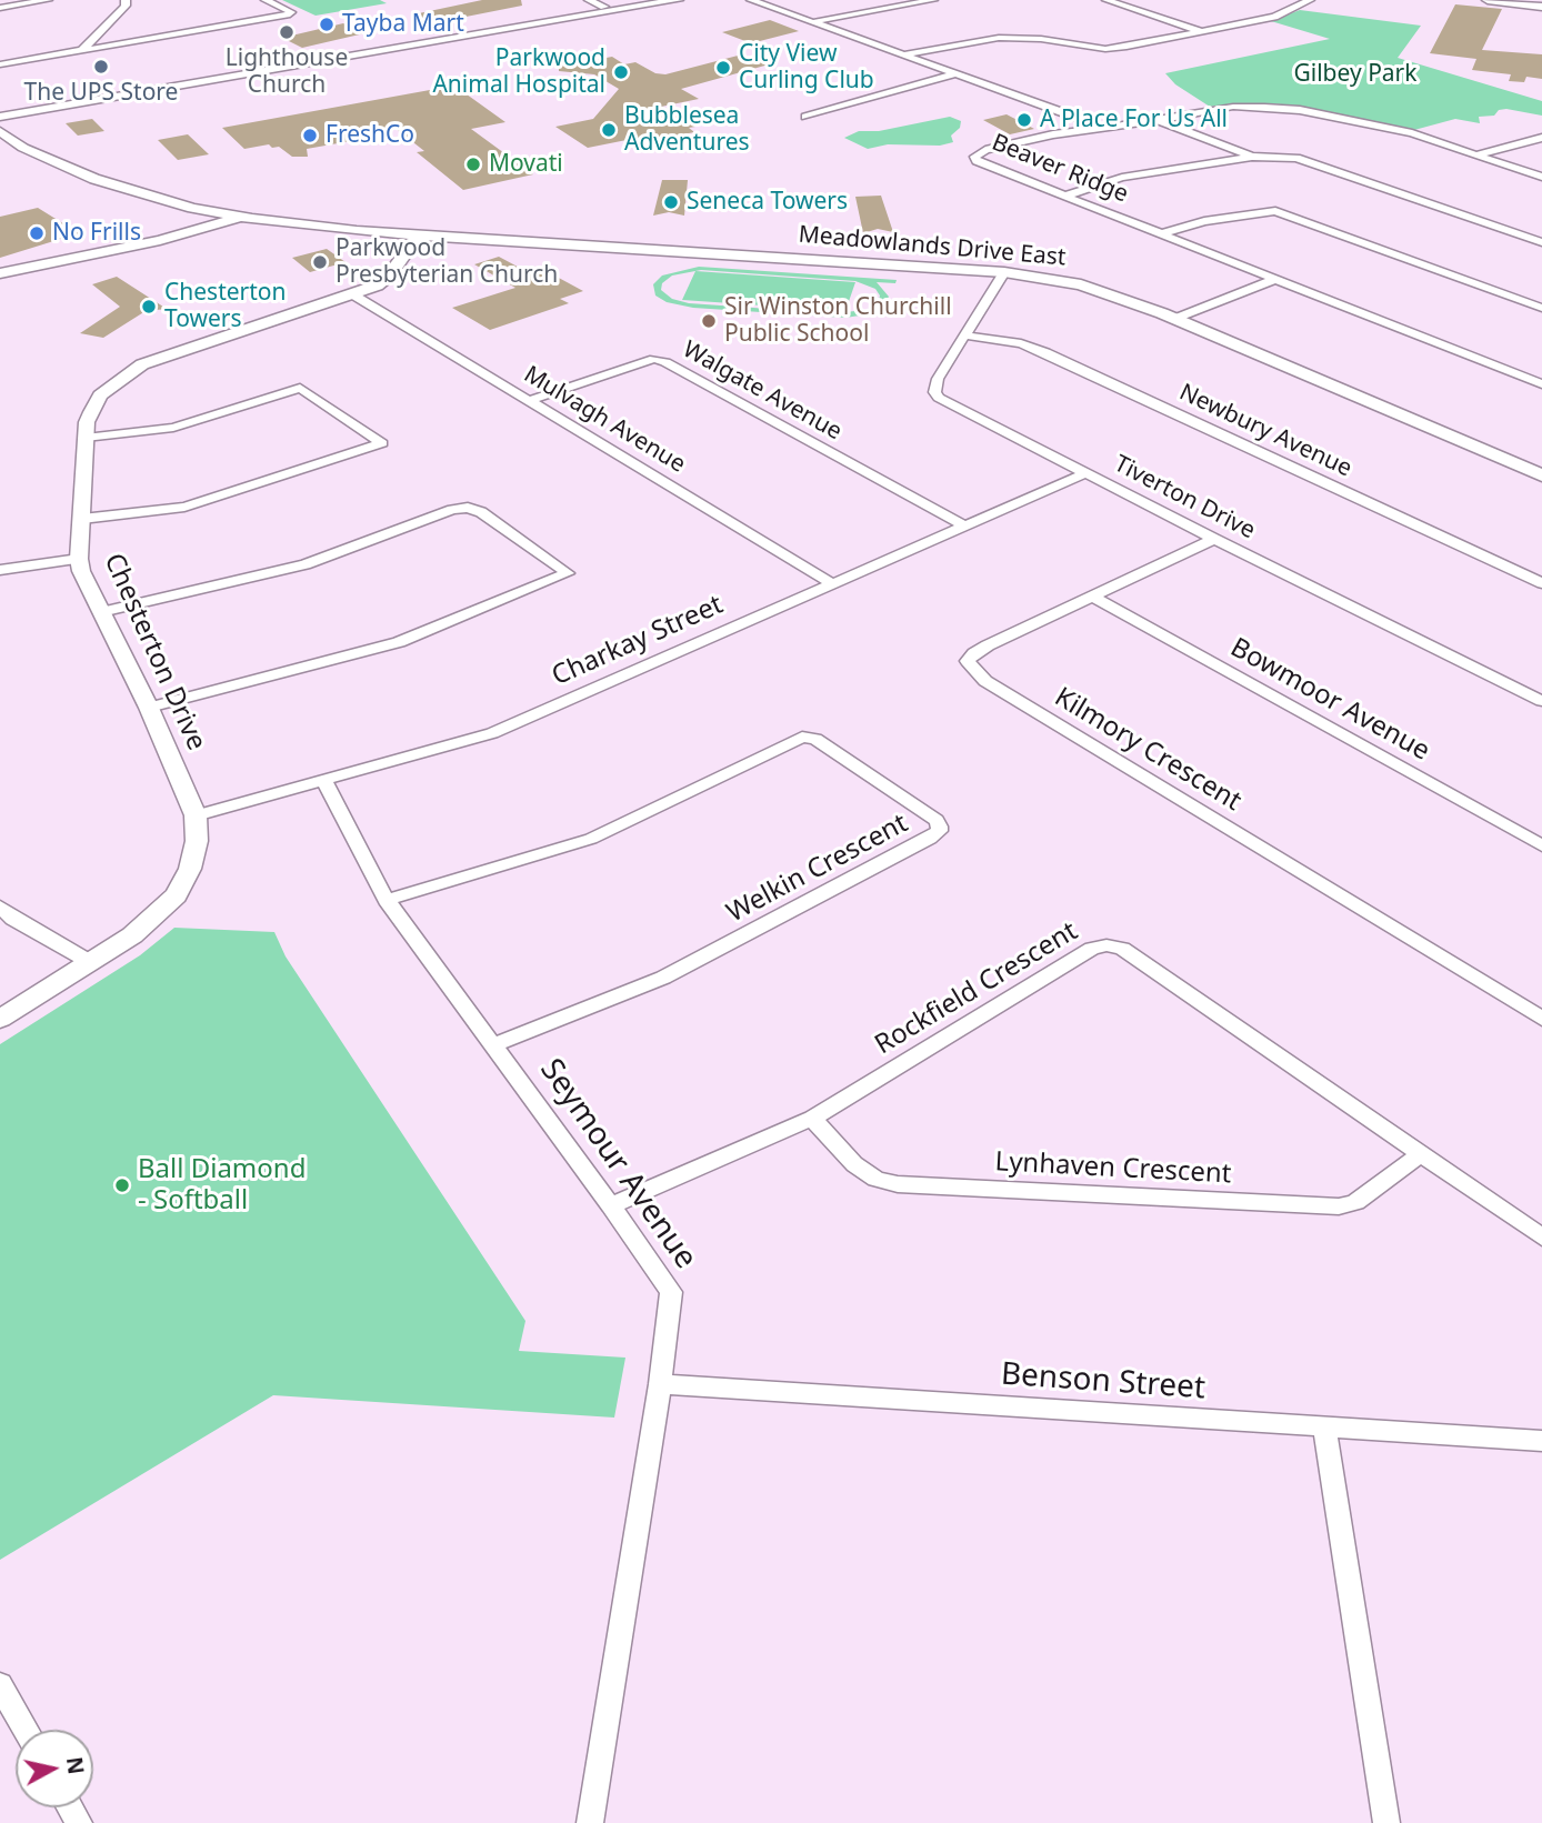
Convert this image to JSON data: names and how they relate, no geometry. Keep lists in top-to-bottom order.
{
  "streets": {
    "main road": ["Meadowlands Drive East", "Chesterton Drive"],
    "street": [
      "Beaver Ridge",
      "Walgate Avenue",
      "Mulvagh Avenue",
      "Newbury Avenue",
      "Tiverton Drive",
      "Charkay Street",
      "Bowmoor Avenue",
      "Kilmory Crescent",
      "Welkin Crescent",
      "Rockfield Crescent",
      "Seymour Avenue",
      "Lynhaven Crescent",
      "Benson Street"
    ]
  },
  "crossings": [
    ["Meadowlands Drive East", "Tiverton Drive"],
    ["Meadowlands Drive East", "Chesterton Drive"],
    ["Walgate Avenue", "Mulvagh Avenue"],
    ["Walgate Avenue", "Charkay Street"],
    ["Mulvagh Avenue", "Charkay Street"],
    ["Mulvagh Avenue", "Chesterton Drive"],
    ["Newbury Avenue", "Tiverton Drive"],
    ["Tiverton Drive", "Charkay Street"],
    ["Tiverton Drive", "Kilmory Crescent"],
    ["Charkay Street", "Chesterton Drive"],
    ["Charkay Street", "Seymour Avenue"],
    ["Bowmoor Avenue", "Kilmory Crescent"],
    ["Welkin Crescent", "Seymour Avenue"],
    ["Rockfield Crescent", "Seymour Avenue"],
    ["Rockfield Crescent", "Lynhaven Crescent"],
    ["Seymour Avenue", "Benson Street"]
  ],
  "parks": ["Gilbey Park"],
  "places": [
    "Tayba Mart",
    "Lighthouse Church",
    "The UPS Store",
    "City View Curling Club",
    "Parkwood Animal Hospital",
    "A Place For Us All",
    "Bubblesea Adventures",
    "FreshCo",
    "Movati",
    "Seneca Towers",
    "No Frills",
    "Parkwood Presbyterian Church",
    "Chesterton Towers",
    "Sir Winston Churchill Public School",
    "Ball Diamond - Softball"
  ],
  "north": "right"
}
